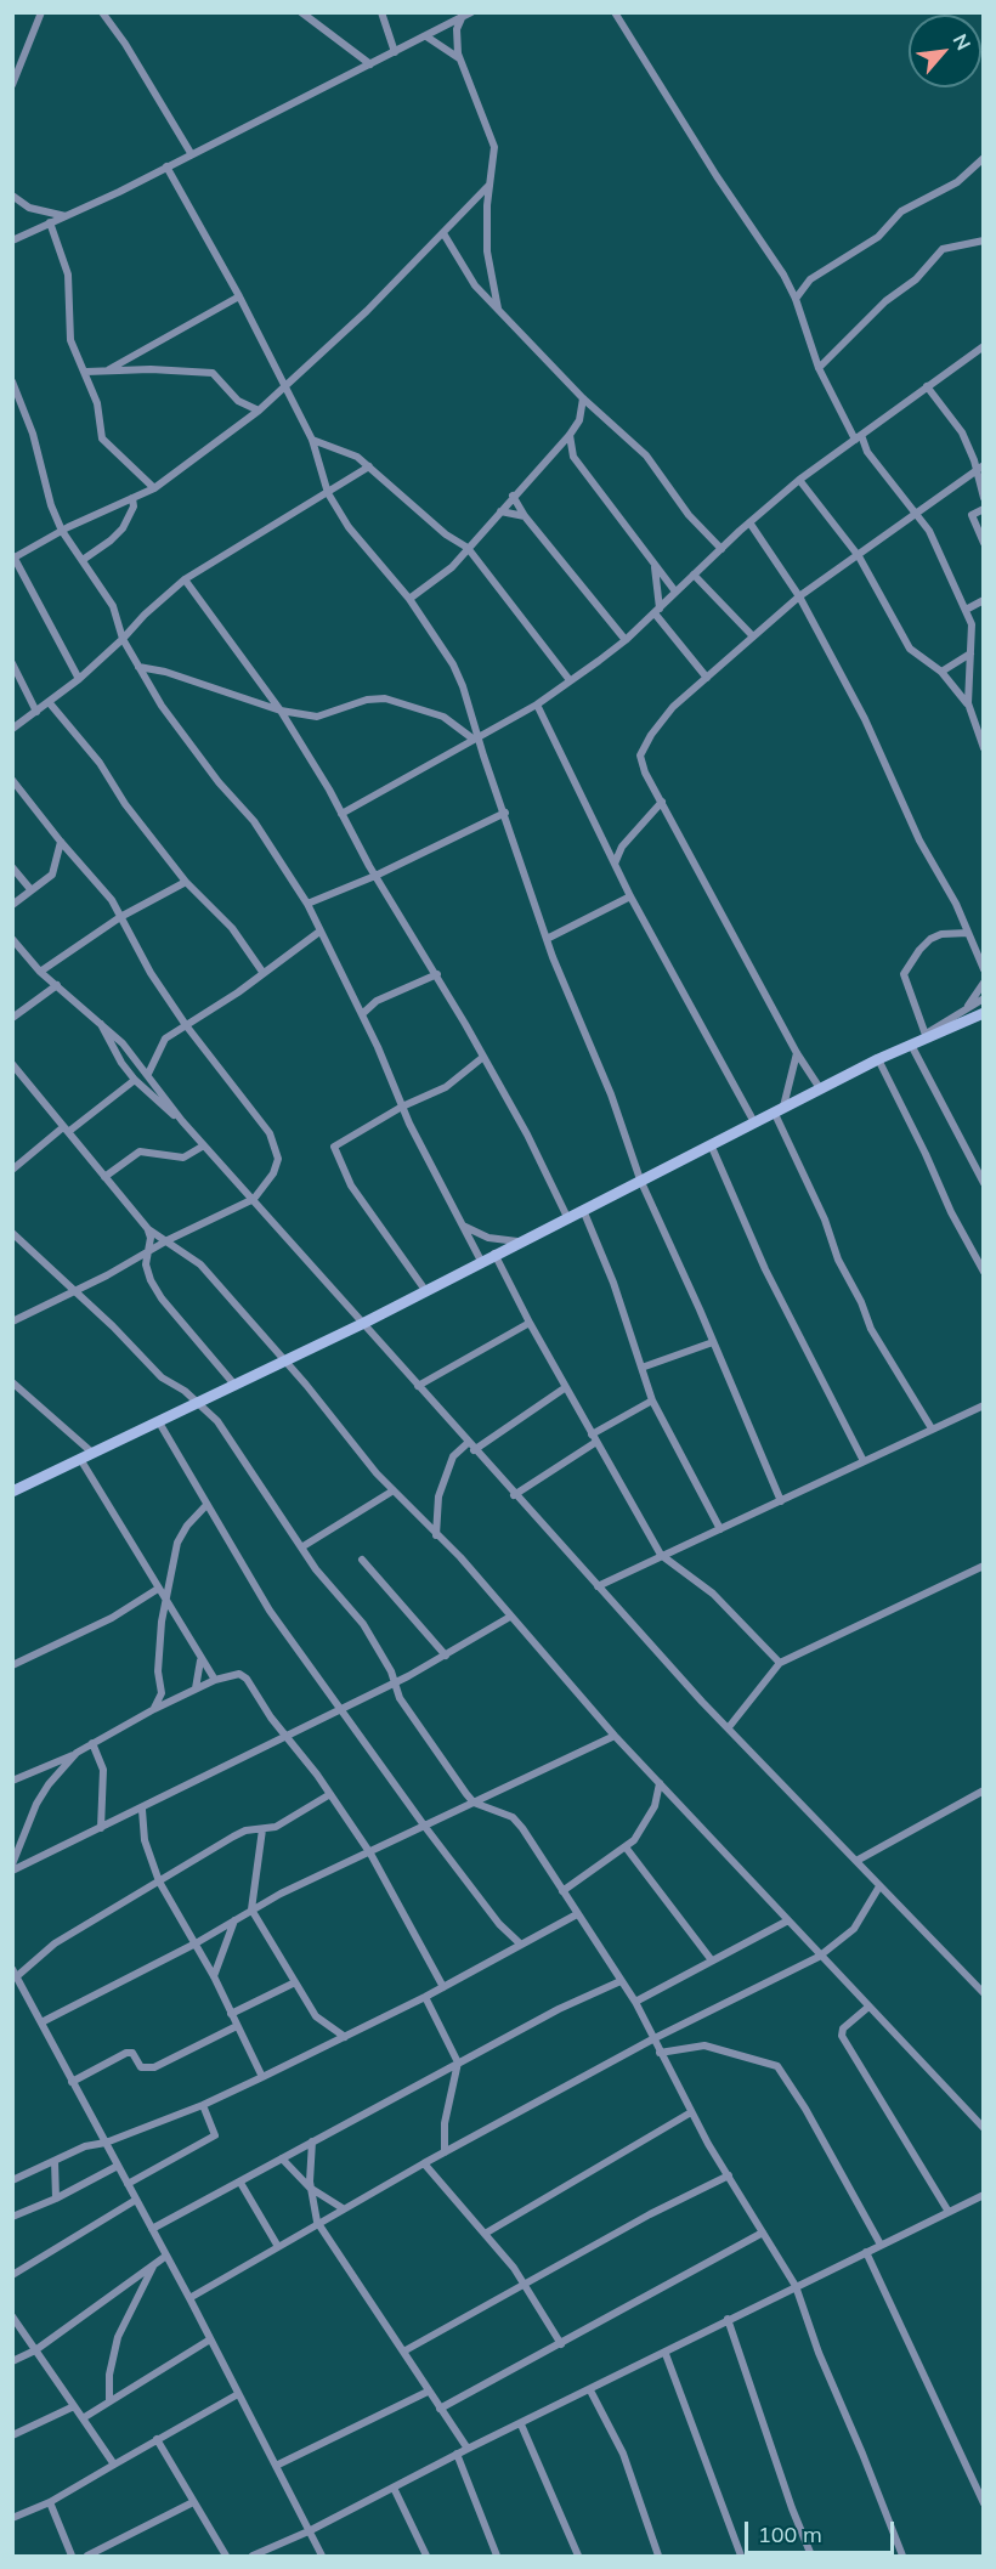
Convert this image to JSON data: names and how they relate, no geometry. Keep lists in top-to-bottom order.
{
  "scale_bar": "100 m",
  "north": "top right"
}
